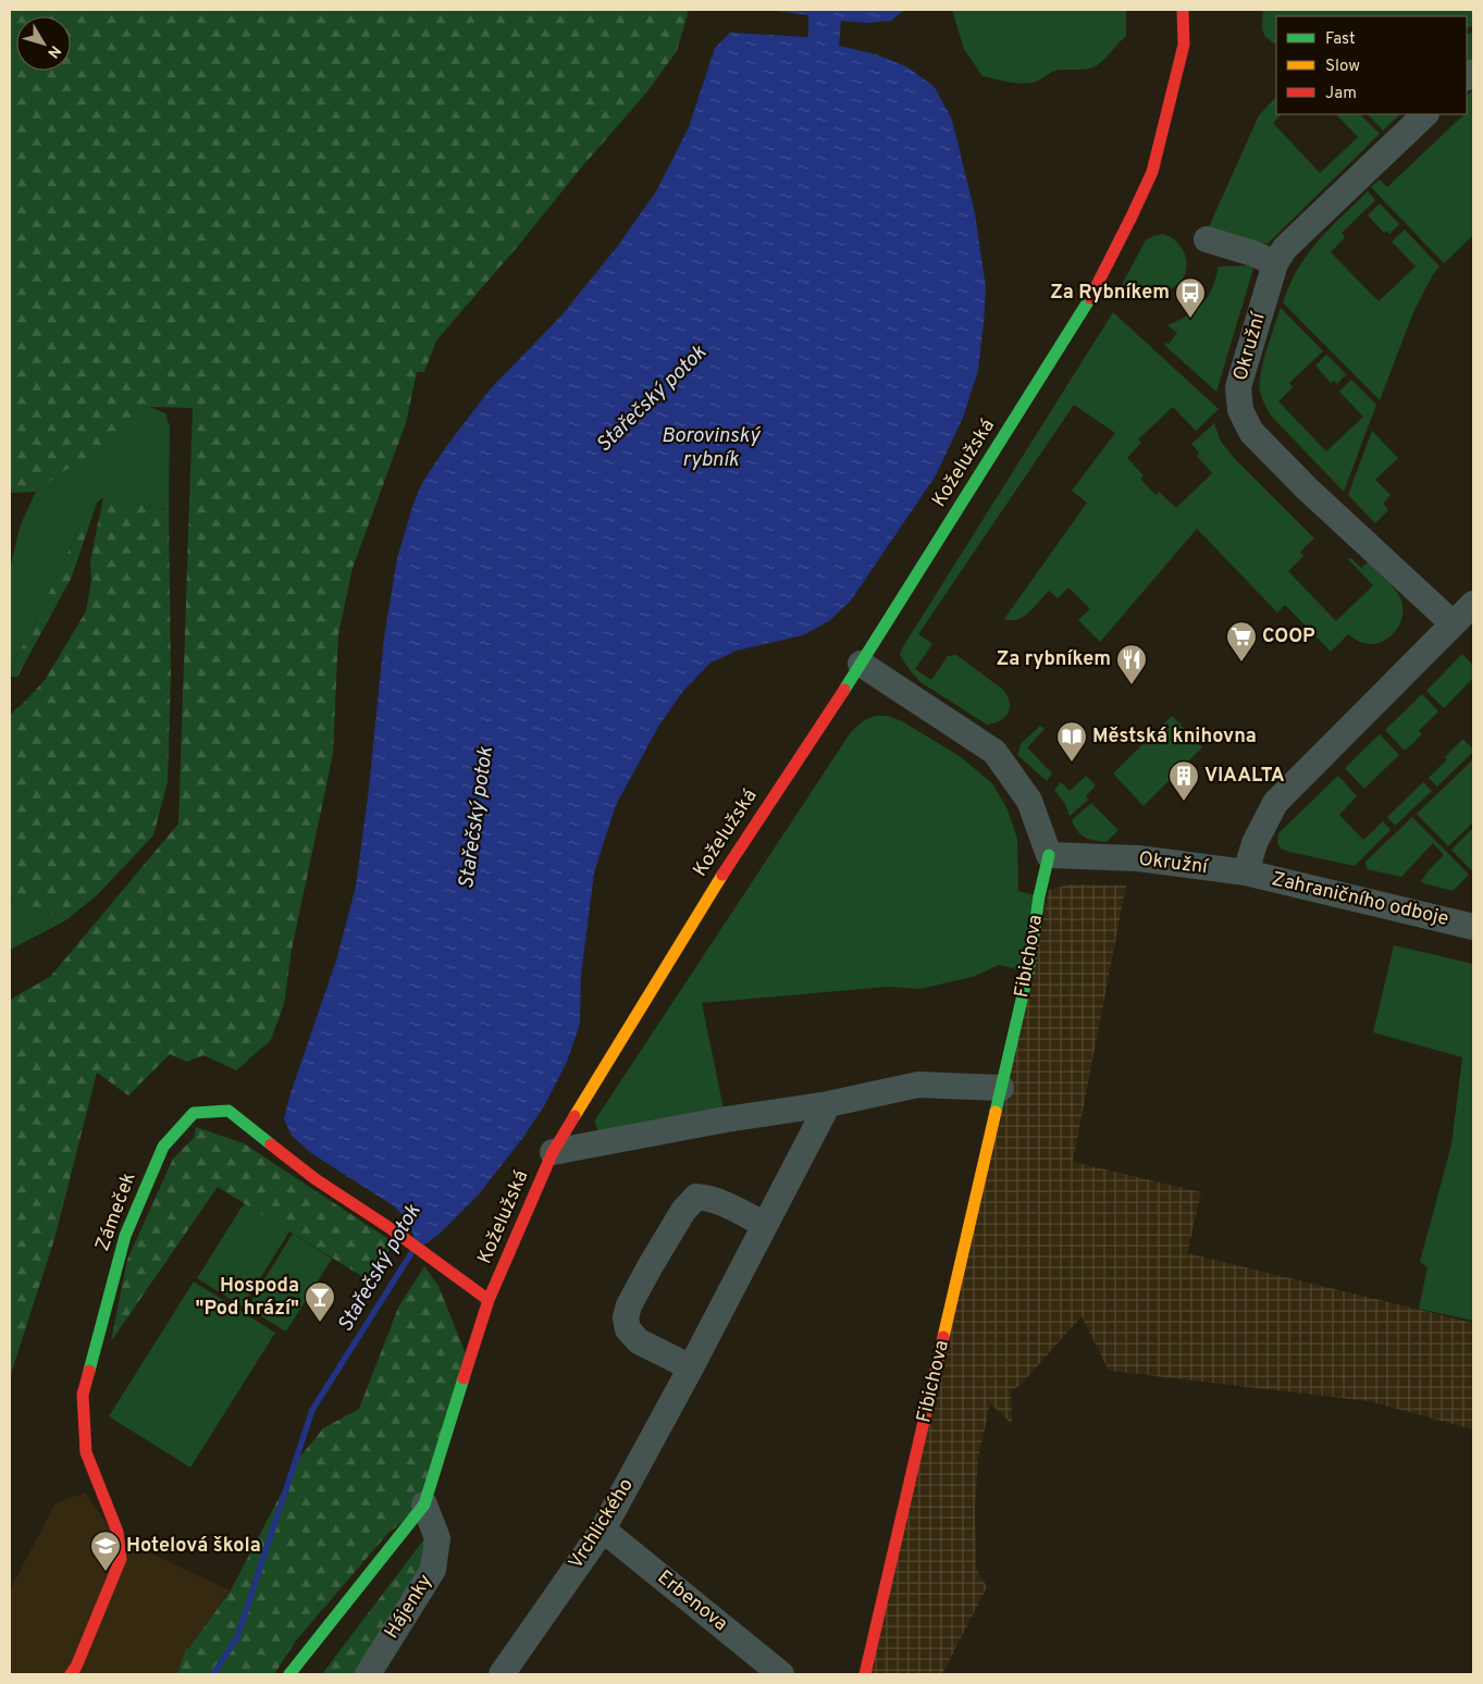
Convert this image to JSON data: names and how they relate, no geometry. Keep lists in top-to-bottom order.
{
  "streets": {
    "main road": ["Koželužská", "Fibichova", "Zámeček"],
    "street": [
      "Okružní",
      "Zahraničního odboje",
      "Vrchlického",
      "Erbenova",
      "Hájenky"
    ]
  },
  "crossings": [
    ["Okružní", "Zahraničního odboje"],
    ["Okružní", "Fibichova"],
    ["Koželužská", "Zámeček"],
    ["Koželužská", "Hájenky"],
    ["Vrchlického", "Erbenova"]
  ],
  "water": ["Stařečský potok", "Borovinský rybník"],
  "places": {
    "bus stop": ["Za Rybníkem"],
    "supermarket": ["COOP"],
    "restaurant": ["Za rybníkem"],
    "library": ["Městská knihovna"],
    "building": ["VIAALTA"],
    "bar": ["Hospoda \"Pod hrází\""],
    "school or university": ["Hotelová škola"]
  },
  "legend": ["Fast", "Slow", "Jam"],
  "north": "bottom right"
}
